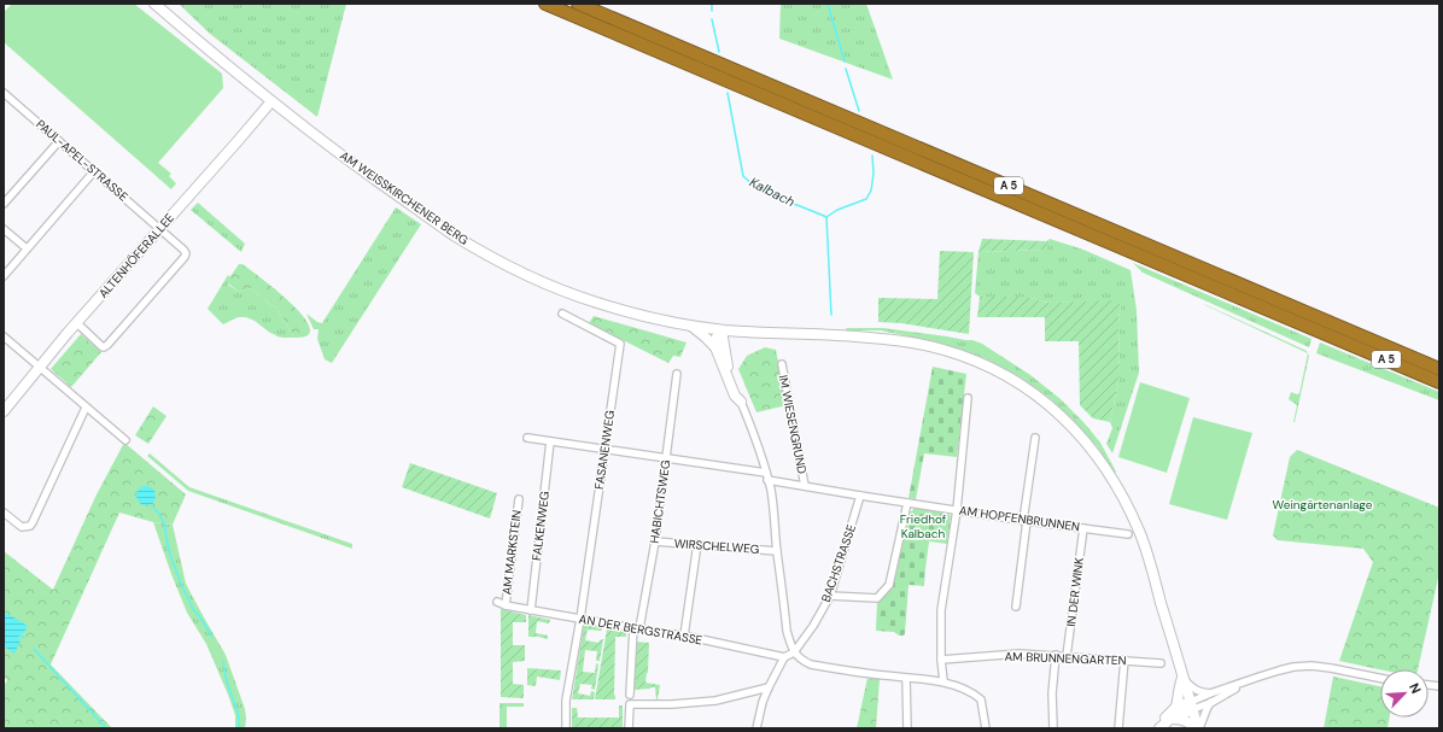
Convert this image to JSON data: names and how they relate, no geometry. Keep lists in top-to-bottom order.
{
  "streets": {
    "highway": ["A 5"],
    "main road": ["AM WEISSKIRCHENER BERG", "ALTENHÖFERALLEE"],
    "street": [
      "PAUL-APEL-STRASSE",
      "IM WIESENGRUND",
      "FASANENWEG",
      "HABICHTSWEG",
      "AM HOPFENBRUNNEN",
      "FALKENWEG",
      "WIRSCHELWEG",
      "AM MARKSTEIN",
      "BACHSTRASSE",
      "IN DER WINK",
      "AN DER BERGSTRASSE",
      "AM BRUNNENGARTEN"
    ]
  },
  "crossings": [
    ["PAUL-APEL-STRASSE", "ALTENHÖFERALLEE"],
    ["AM WEISSKIRCHENER BERG", "ALTENHÖFERALLEE"],
    ["IM WIESENGRUND", "AM HOPFENBRUNNEN"],
    ["FASANENWEG", "AM HOPFENBRUNNEN"],
    ["FASANENWEG", "AN DER BERGSTRASSE"],
    ["HABICHTSWEG", "AM HOPFENBRUNNEN"],
    ["HABICHTSWEG", "WIRSCHELWEG"],
    ["HABICHTSWEG", "AN DER BERGSTRASSE"],
    ["AM HOPFENBRUNNEN", "FALKENWEG"],
    ["AM HOPFENBRUNNEN", "BACHSTRASSE"],
    ["AM HOPFENBRUNNEN", "IN DER WINK"],
    ["FALKENWEG", "AN DER BERGSTRASSE"],
    ["AM MARKSTEIN", "AN DER BERGSTRASSE"],
    ["IN DER WINK", "AM BRUNNENGARTEN"]
  ],
  "water": ["Kalbach"],
  "parks": ["Weingärtenanlage", "Friedhof Kalbach"],
  "north": "top right"
}
